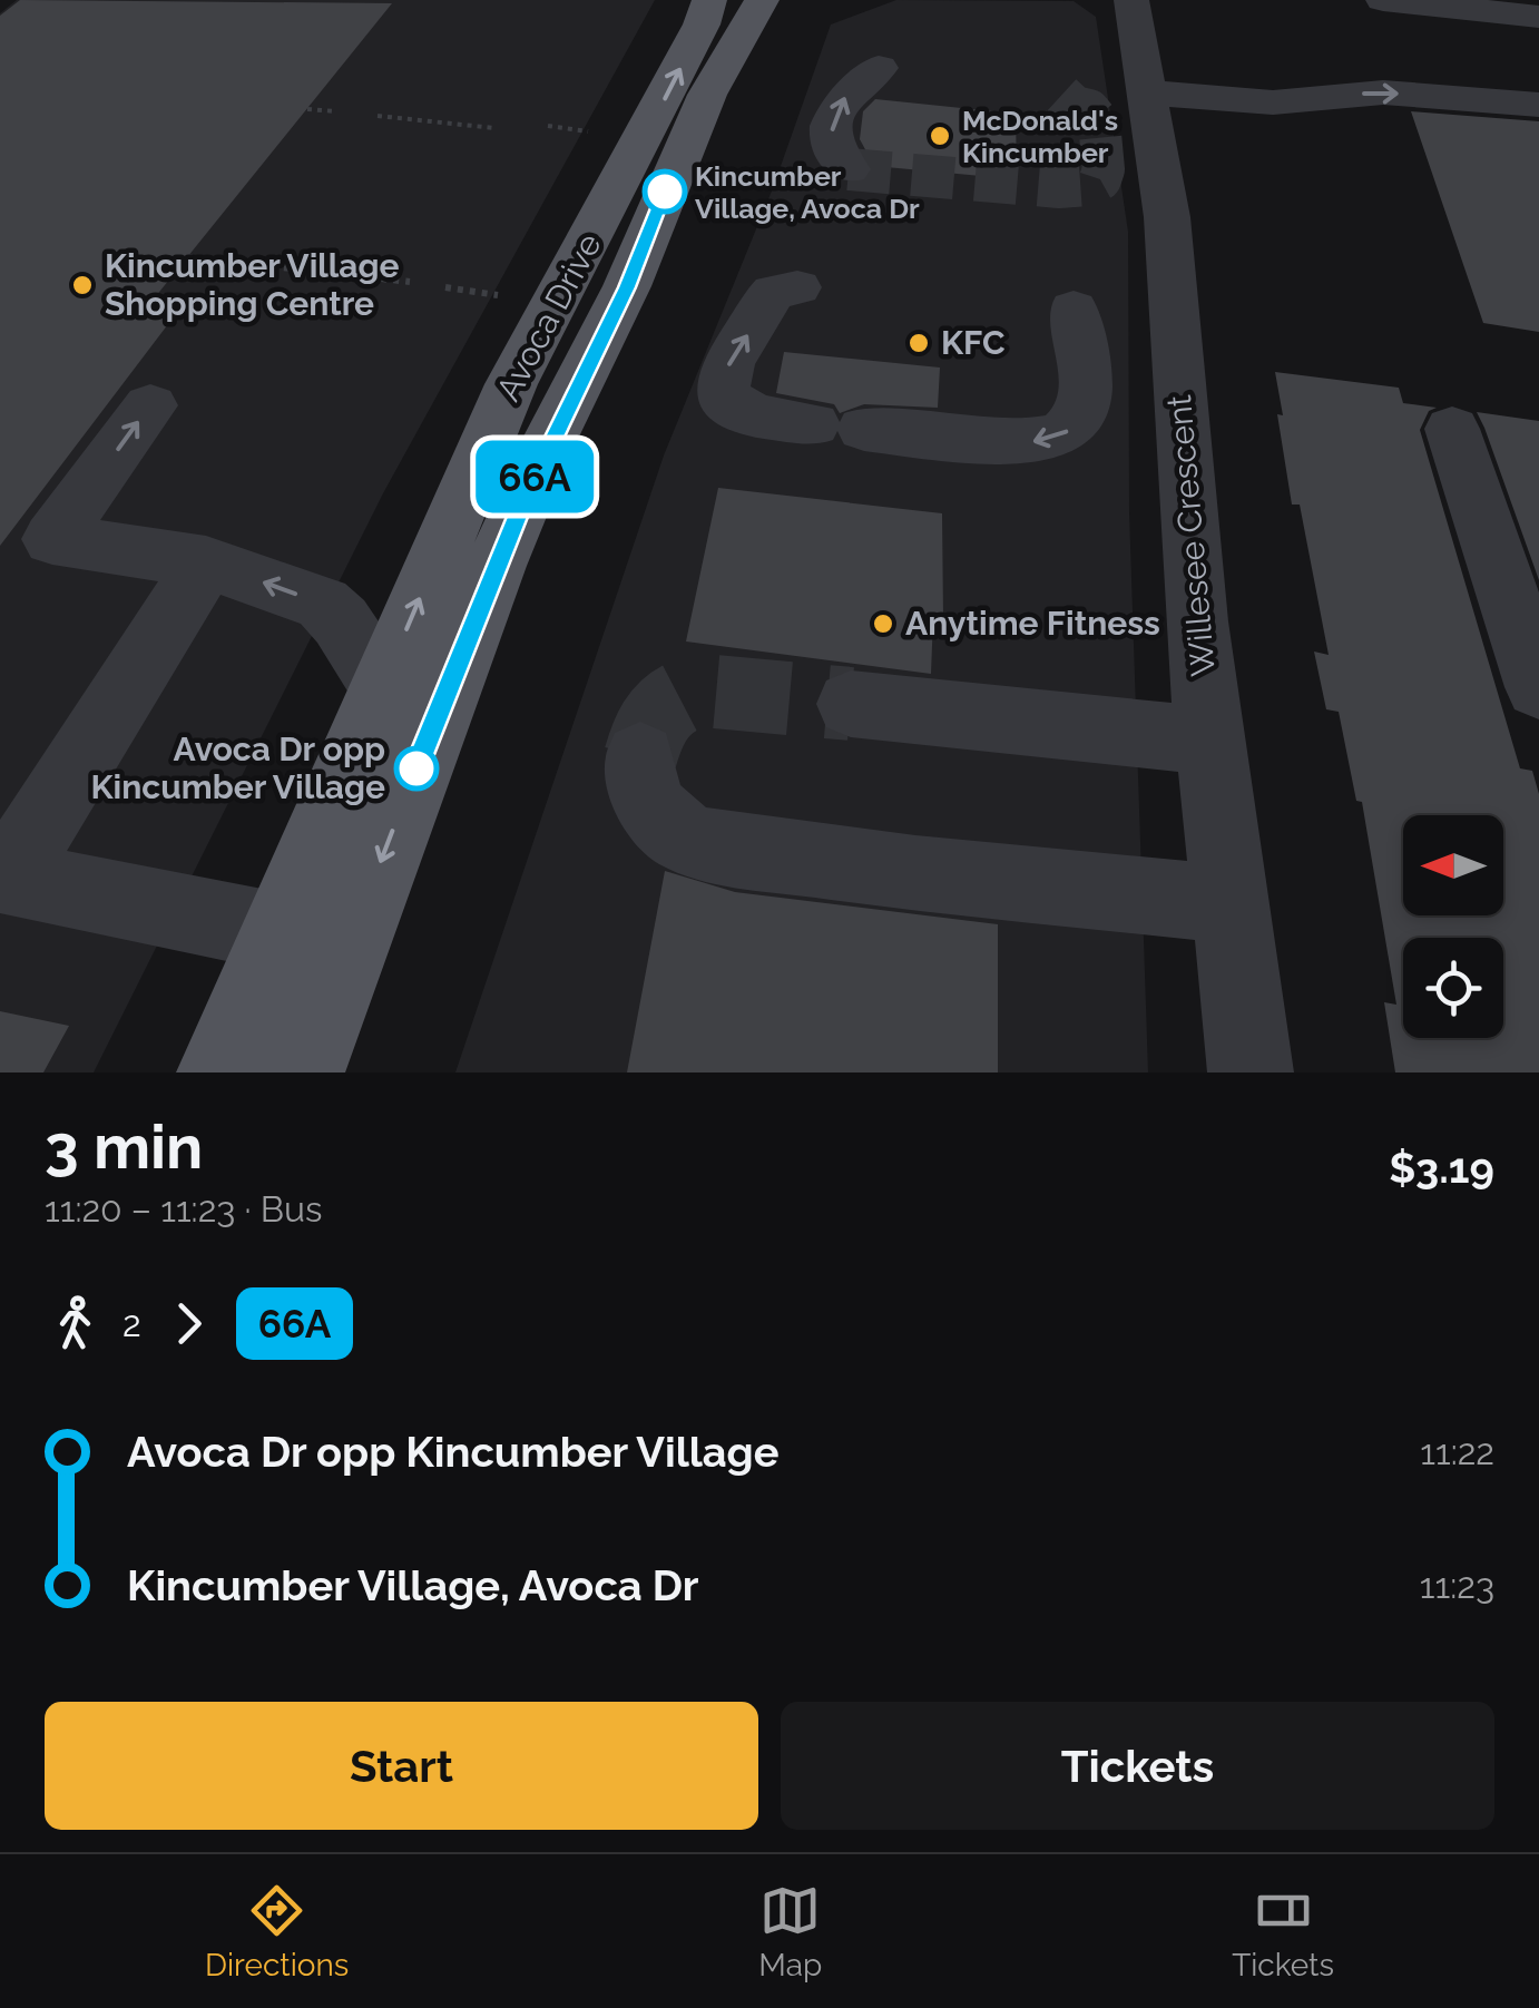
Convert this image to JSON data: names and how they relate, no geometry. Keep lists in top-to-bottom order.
{
  "streets": {
    "main road": ["Avoca Drive"],
    "street": ["Willesee Crescent"]
  },
  "places": [
    "McDonald's Kincumber",
    "Kincumber Village, Avoca Dr",
    "Kincumber Village Shopping Centre",
    "KFC",
    "Anytime Fitness",
    "Avoca Dr opp Kincumber Village"
  ],
  "lines": ["bus line 66A"],
  "north": "left",
  "page": {
    "on_map": "66A",
    "heading": ["3 min", "11:20 – 11:23 · Bus", "$3.19"],
    "legs": ["2", "66A"],
    "list": [
      {
        "name": "Avoca Dr opp Kincumber Village",
        "value": "11:22"
      },
      {
        "name": "Kincumber Village, Avoca Dr",
        "value": "11:23"
      }
    ],
    "buttons": ["Start", "Tickets"],
    "tabs": ["Directions", "Map", "Tickets"]
  }
}
